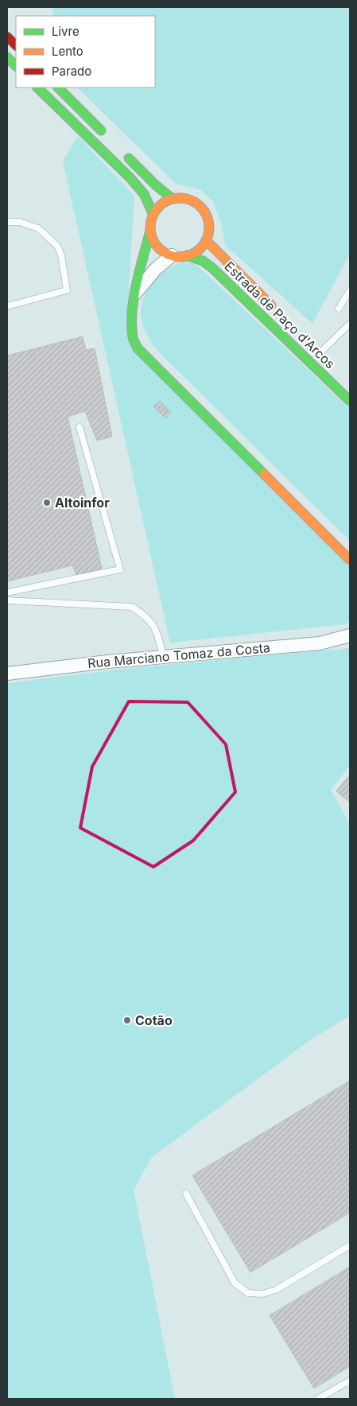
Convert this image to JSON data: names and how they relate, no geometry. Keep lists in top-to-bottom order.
{
  "streets": {
    "main road": ["Estrada de Paço d'Arcos"],
    "street": ["Rua Marciano Tomaz da Costa"]
  },
  "places": ["Altoinfor", "Cotão"],
  "legend": ["Livre", "Lento", "Parado"]
}
